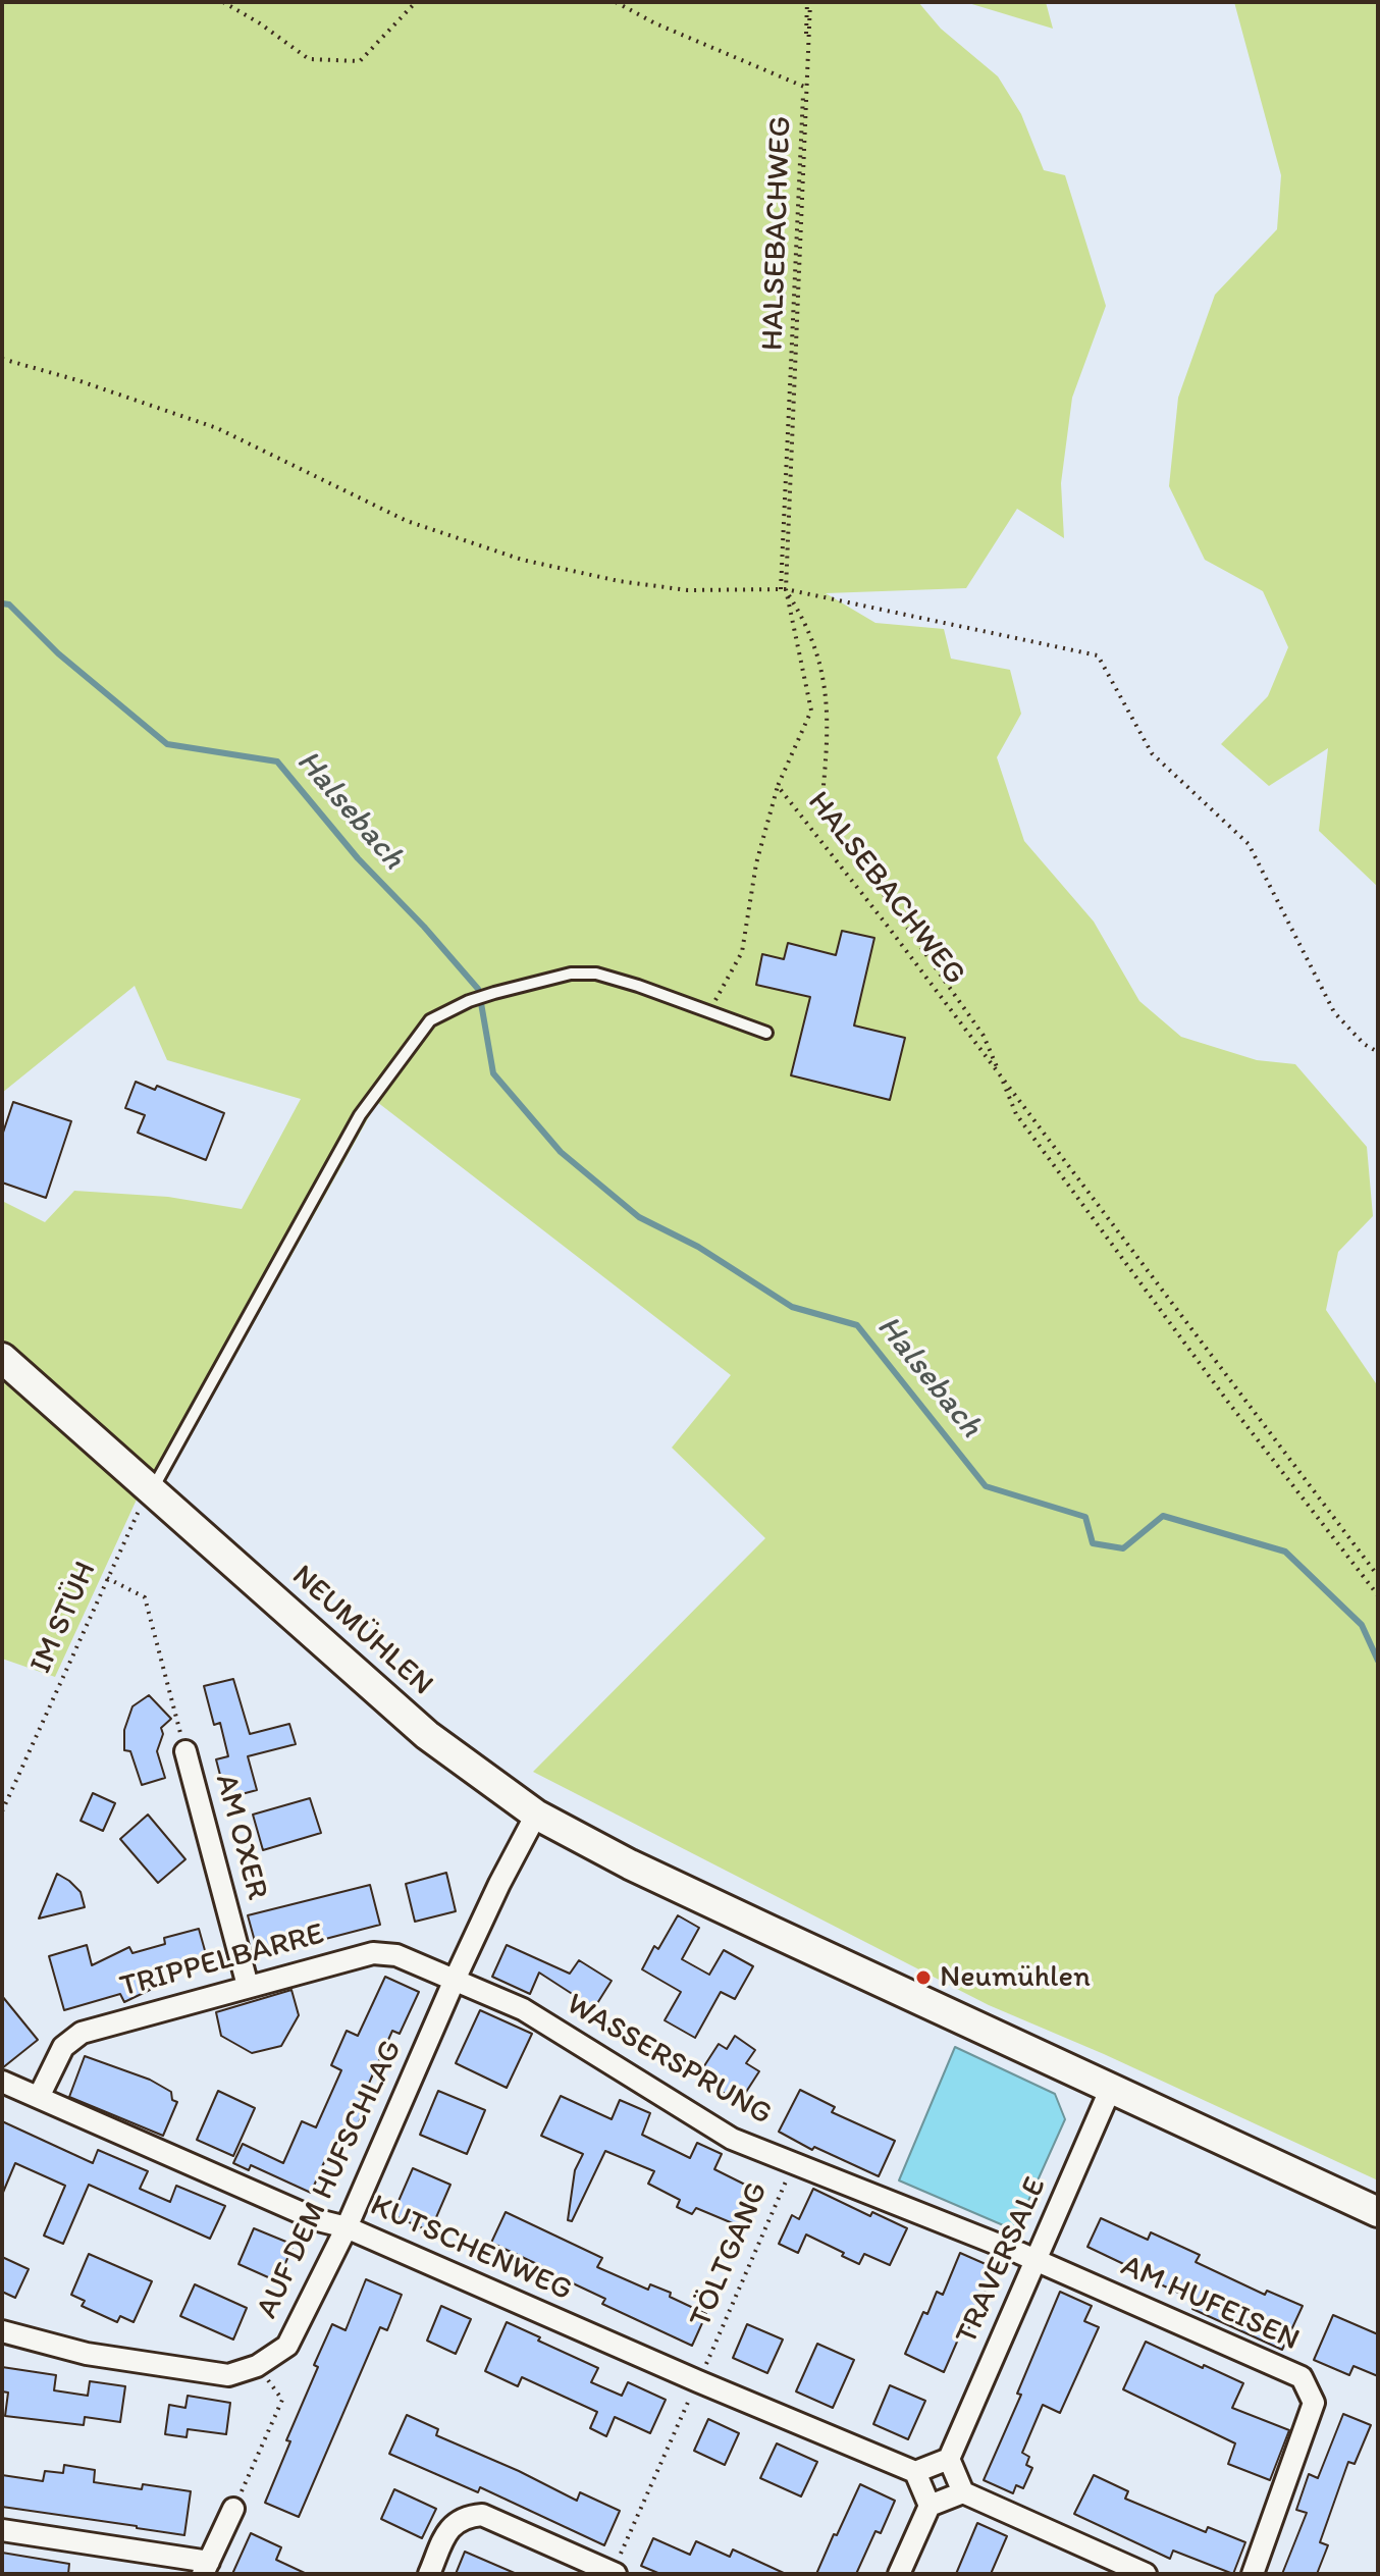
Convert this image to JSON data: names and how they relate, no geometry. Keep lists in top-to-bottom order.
{
  "streets": {
    "street": [
      "NEUMÜHLEN",
      "AM OXER",
      "TRIPPELBARRE",
      "WASSERSPRUNG",
      "AUF DEM HUFSCHLAG",
      "KUTSCHENWEG",
      "TRAVERSALE",
      "AM HUFEISEN"
    ],
    "path": ["HALSEBACHWEG", "IM STÜH", "TÖLTGANG"]
  },
  "crossings": [
    ["IM STÜH", "NEUMÜHLEN"],
    ["NEUMÜHLEN", "AUF DEM HUFSCHLAG"],
    ["NEUMÜHLEN", "TRAVERSALE"],
    ["AM OXER", "TRIPPELBARRE"],
    ["TRIPPELBARRE", "WASSERSPRUNG"],
    ["TRIPPELBARRE", "AUF DEM HUFSCHLAG"],
    ["TRIPPELBARRE", "KUTSCHENWEG"],
    ["WASSERSPRUNG", "AUF DEM HUFSCHLAG"],
    ["WASSERSPRUNG", "TÖLTGANG"],
    ["WASSERSPRUNG", "TRAVERSALE"],
    ["WASSERSPRUNG", "AM HUFEISEN"],
    ["AUF DEM HUFSCHLAG", "KUTSCHENWEG"],
    ["TRAVERSALE", "AM HUFEISEN"]
  ],
  "water": ["Halsebach"],
  "places": ["Neumühlen"]
}
